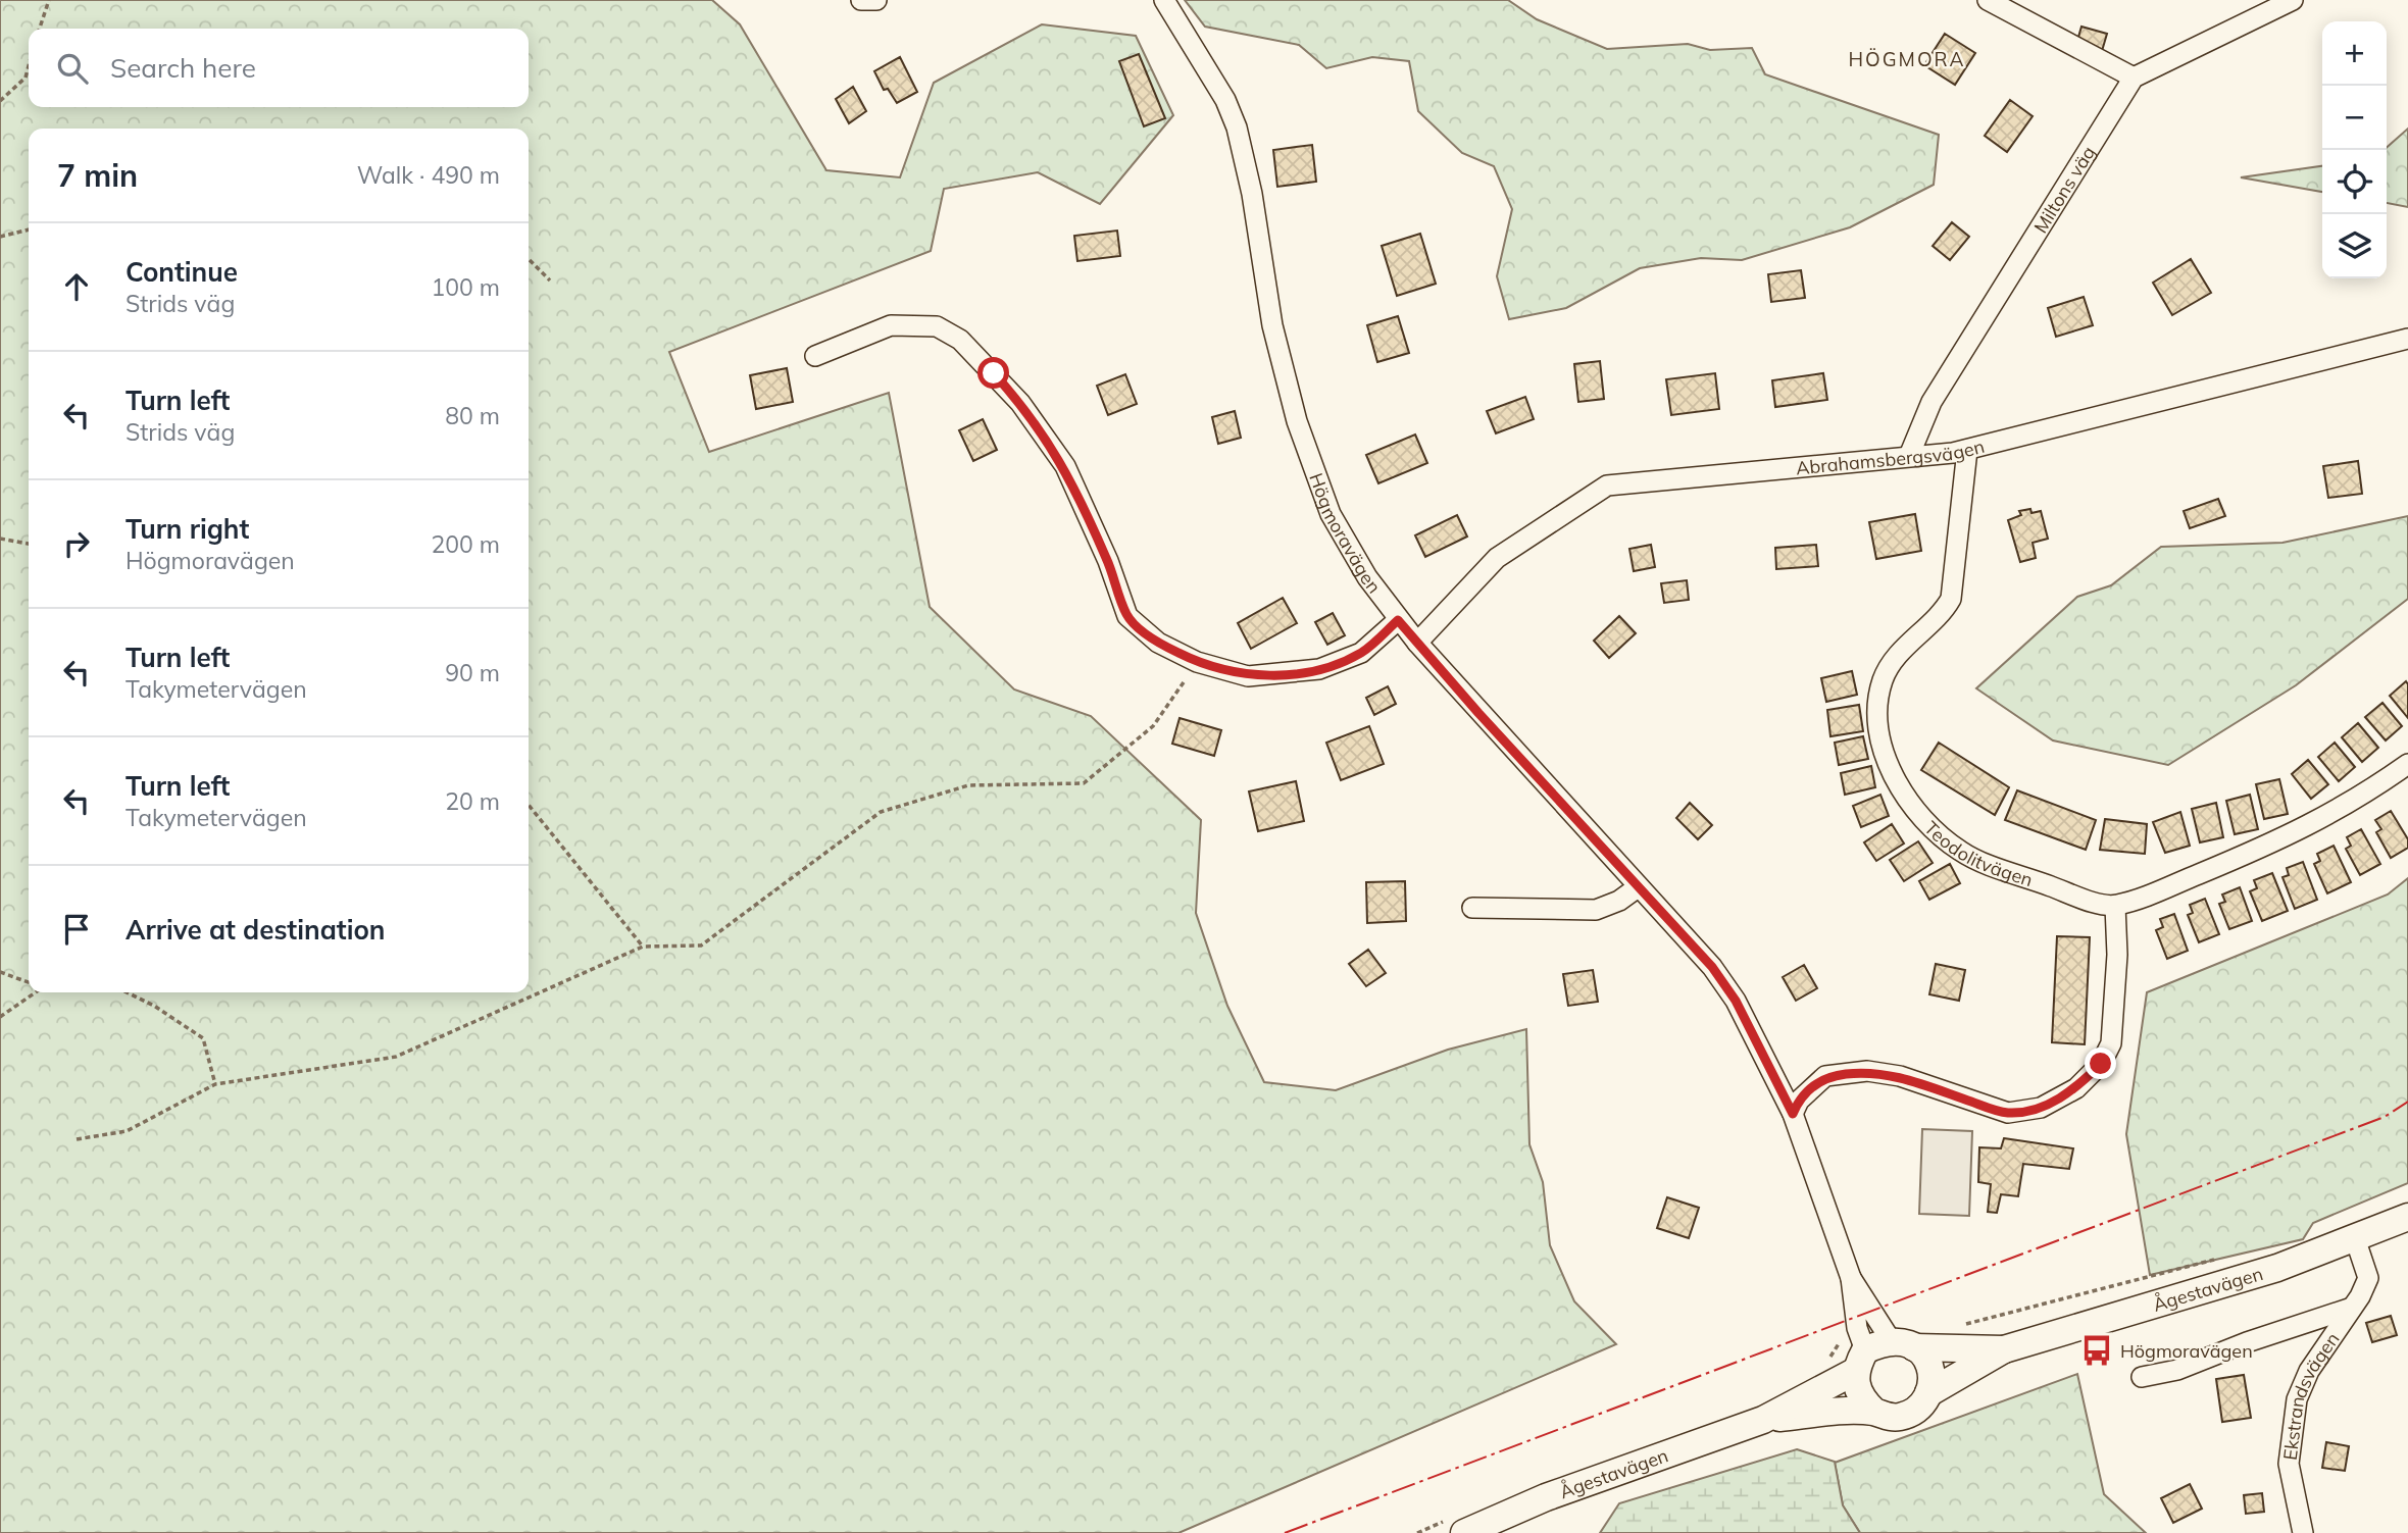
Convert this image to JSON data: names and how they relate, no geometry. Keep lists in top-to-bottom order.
{
  "streets": {
    "main road": ["Ågestavägen"],
    "street": [
      "Miltons väg",
      "Abrahamsbergsvägen",
      "Högmoravägen",
      "Teodolitvägen",
      "Ekstrandsvägen"
    ]
  },
  "crossings": [
    ["Miltons väg", "Abrahamsbergsvägen"],
    ["Abrahamsbergsvägen", "Högmoravägen"],
    ["Abrahamsbergsvägen", "Teodolitvägen"],
    ["Högmoravägen", "Ågestavägen"],
    ["Ågestavägen", "Ekstrandsvägen"]
  ],
  "districts": ["HÖGMORA"],
  "places": {
    "bus stop": ["Högmoravägen"]
  },
  "page": {
    "map_buttons": ["+", "−"],
    "search": "Search here",
    "heading": ["7 min", "Walk · 490 m"],
    "list": [
      ["Continue", "Strids väg", "100 m"],
      ["Turn left", "Strids väg", "80 m"],
      ["Turn right", "Högmoravägen", "200 m"],
      ["Turn left", "Takymetervägen", "90 m"],
      ["Turn left", "Takymetervägen", "20 m"],
      "Arrive at destination"
    ]
  }
}
